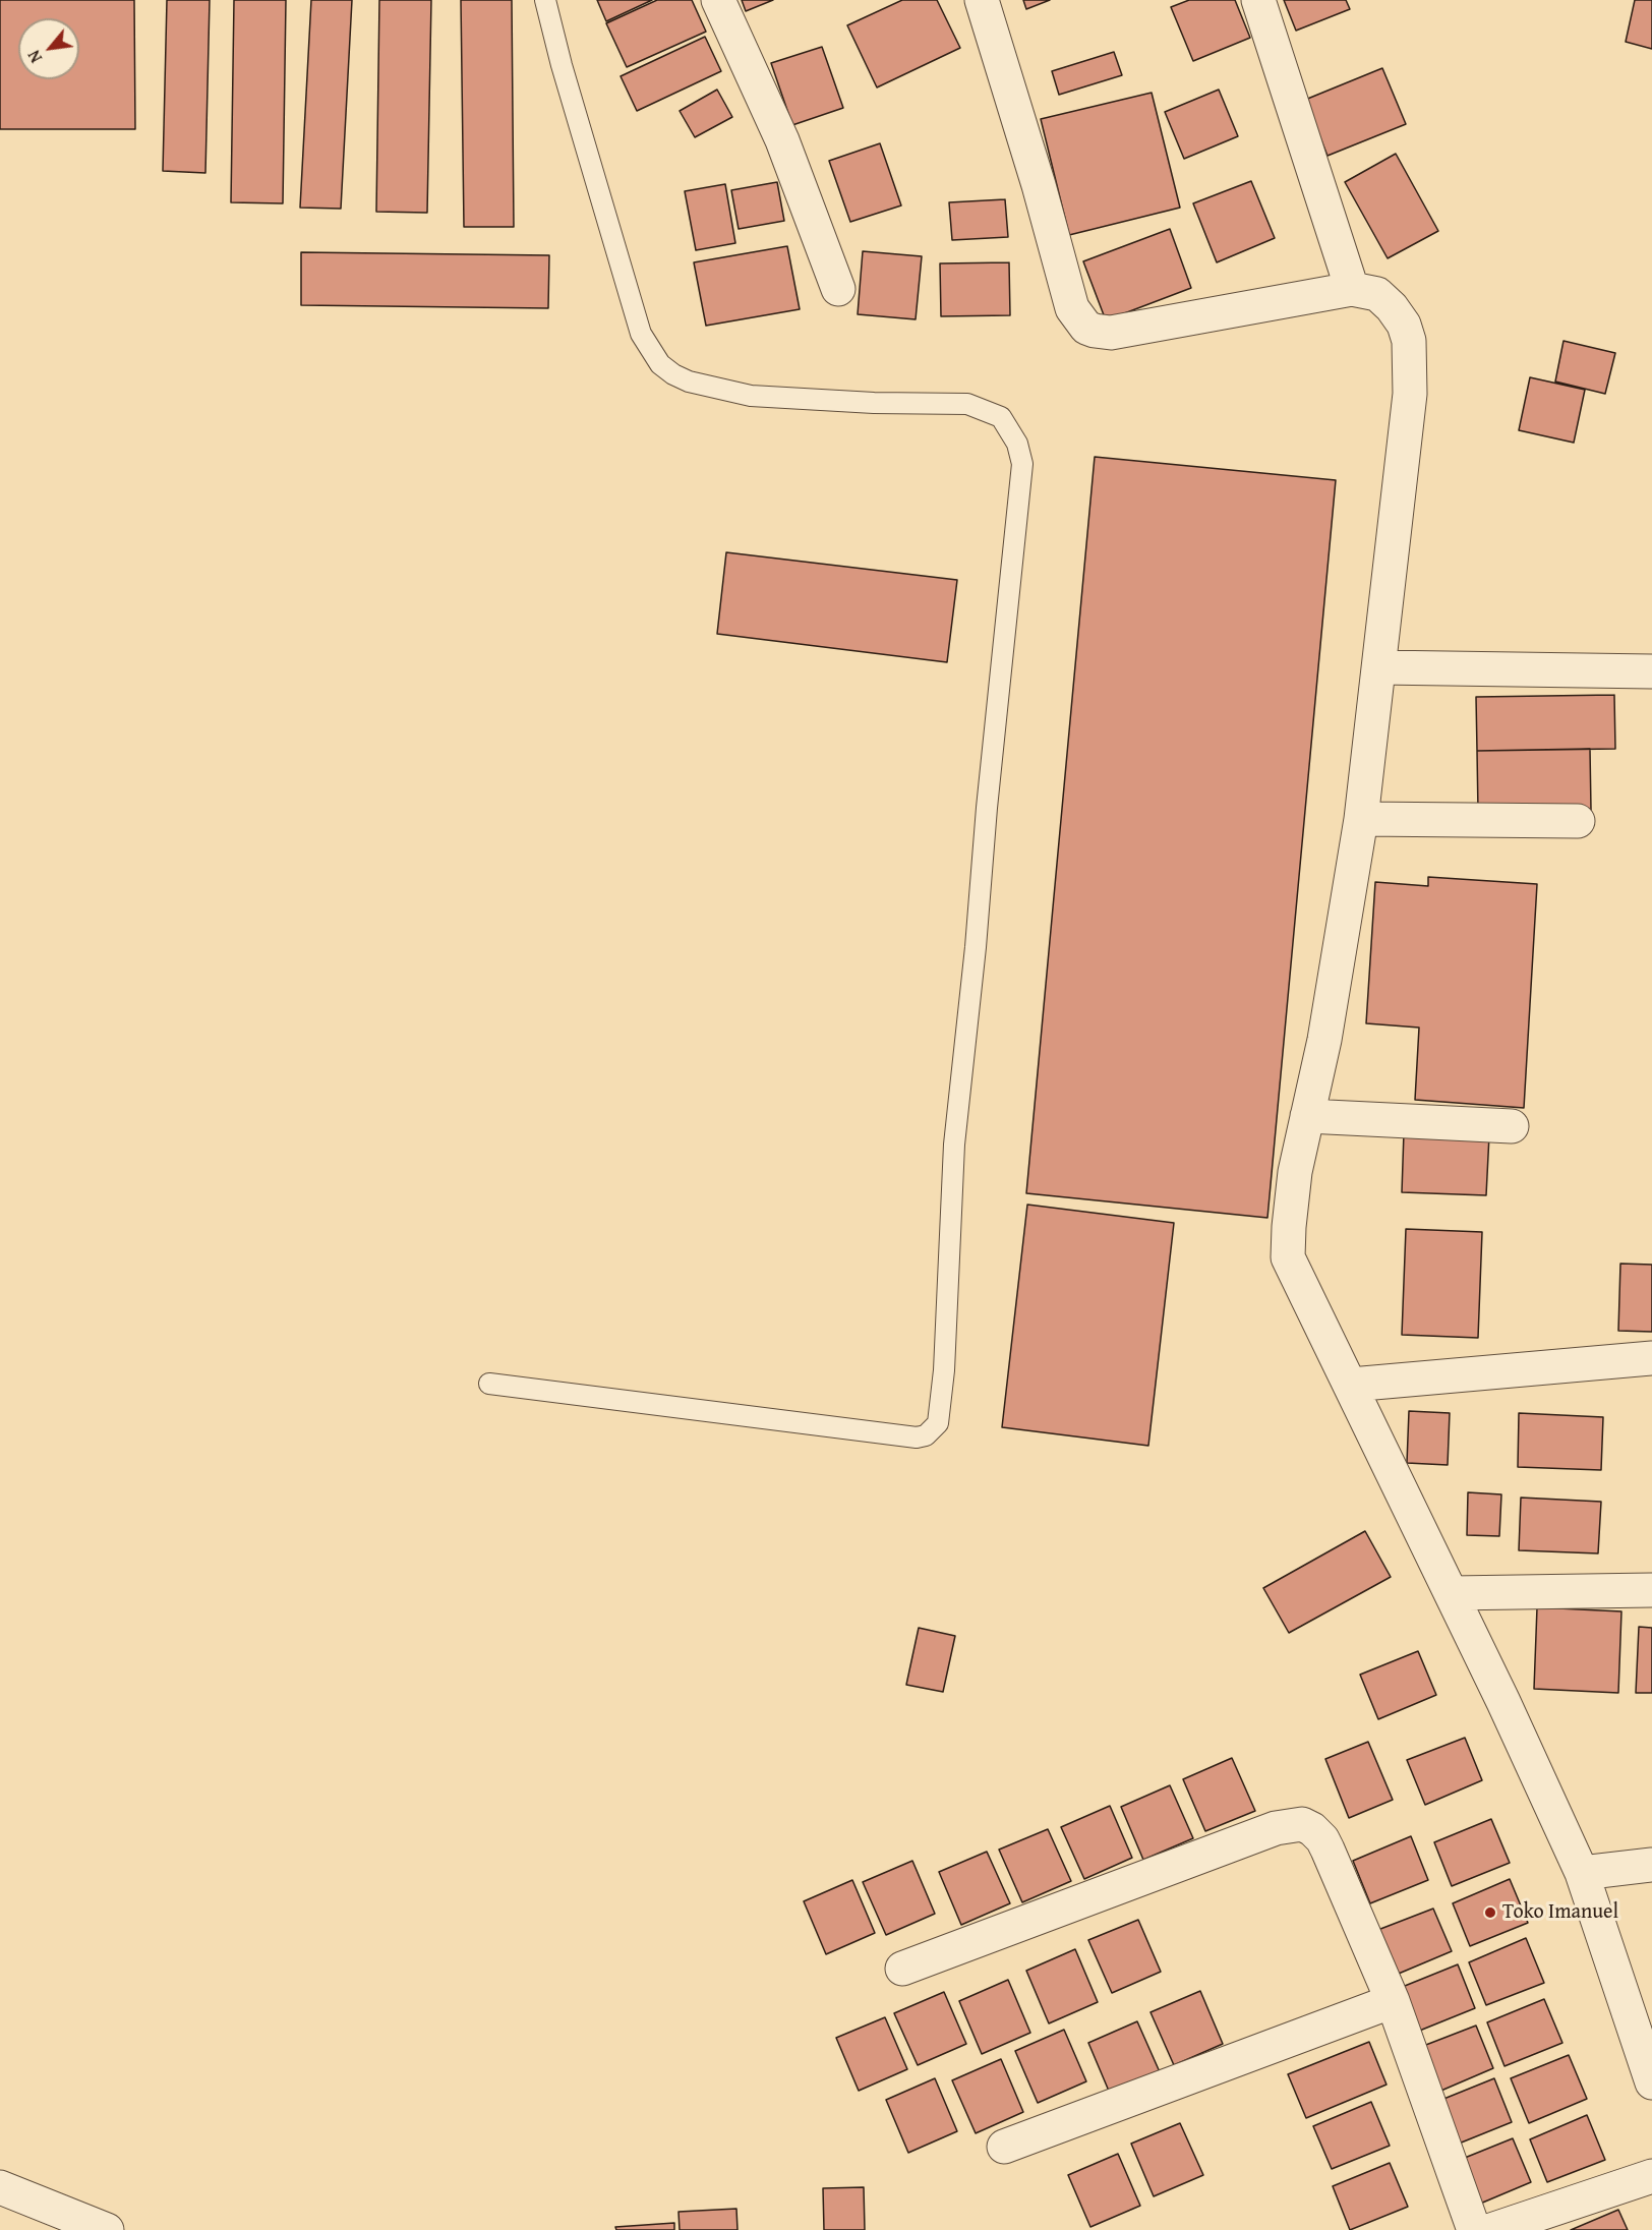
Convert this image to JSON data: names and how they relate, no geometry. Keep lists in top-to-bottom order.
{
  "places": ["Toko Imanuel"],
  "north": "bottom left"
}
